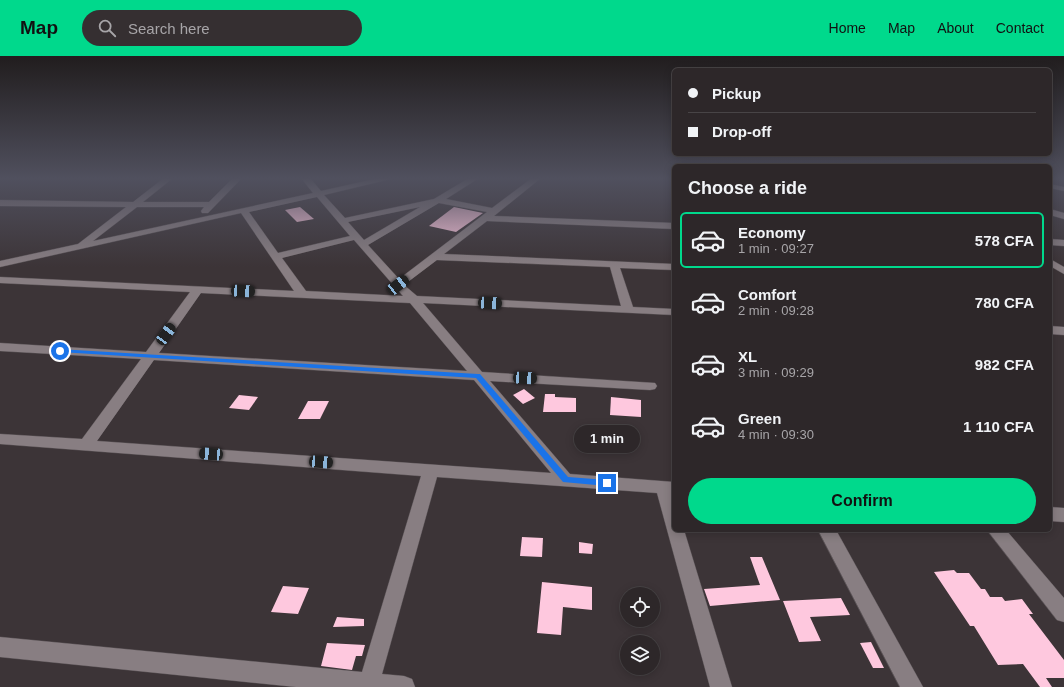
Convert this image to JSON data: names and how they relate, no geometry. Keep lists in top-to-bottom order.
{
  "page": {
    "header": "Map",
    "search": "Search here",
    "nav": [
      "Home",
      "Map",
      "About",
      "Contact"
    ],
    "banner": ["Pickup", "Drop-off"],
    "heading": "Choose a ride",
    "list": [
      {
        "name": "Economy",
        "note": "1 min · 09:27",
        "value": "578 CFA"
      },
      {
        "name": "Comfort",
        "note": "2 min · 09:28",
        "value": "780 CFA"
      },
      {
        "name": "XL",
        "note": "3 min · 09:29",
        "value": "982 CFA"
      },
      {
        "name": "Green",
        "note": "4 min · 09:30",
        "value": "1 110 CFA"
      }
    ],
    "bubble": "1 min",
    "buttons": "Confirm"
  }
}
